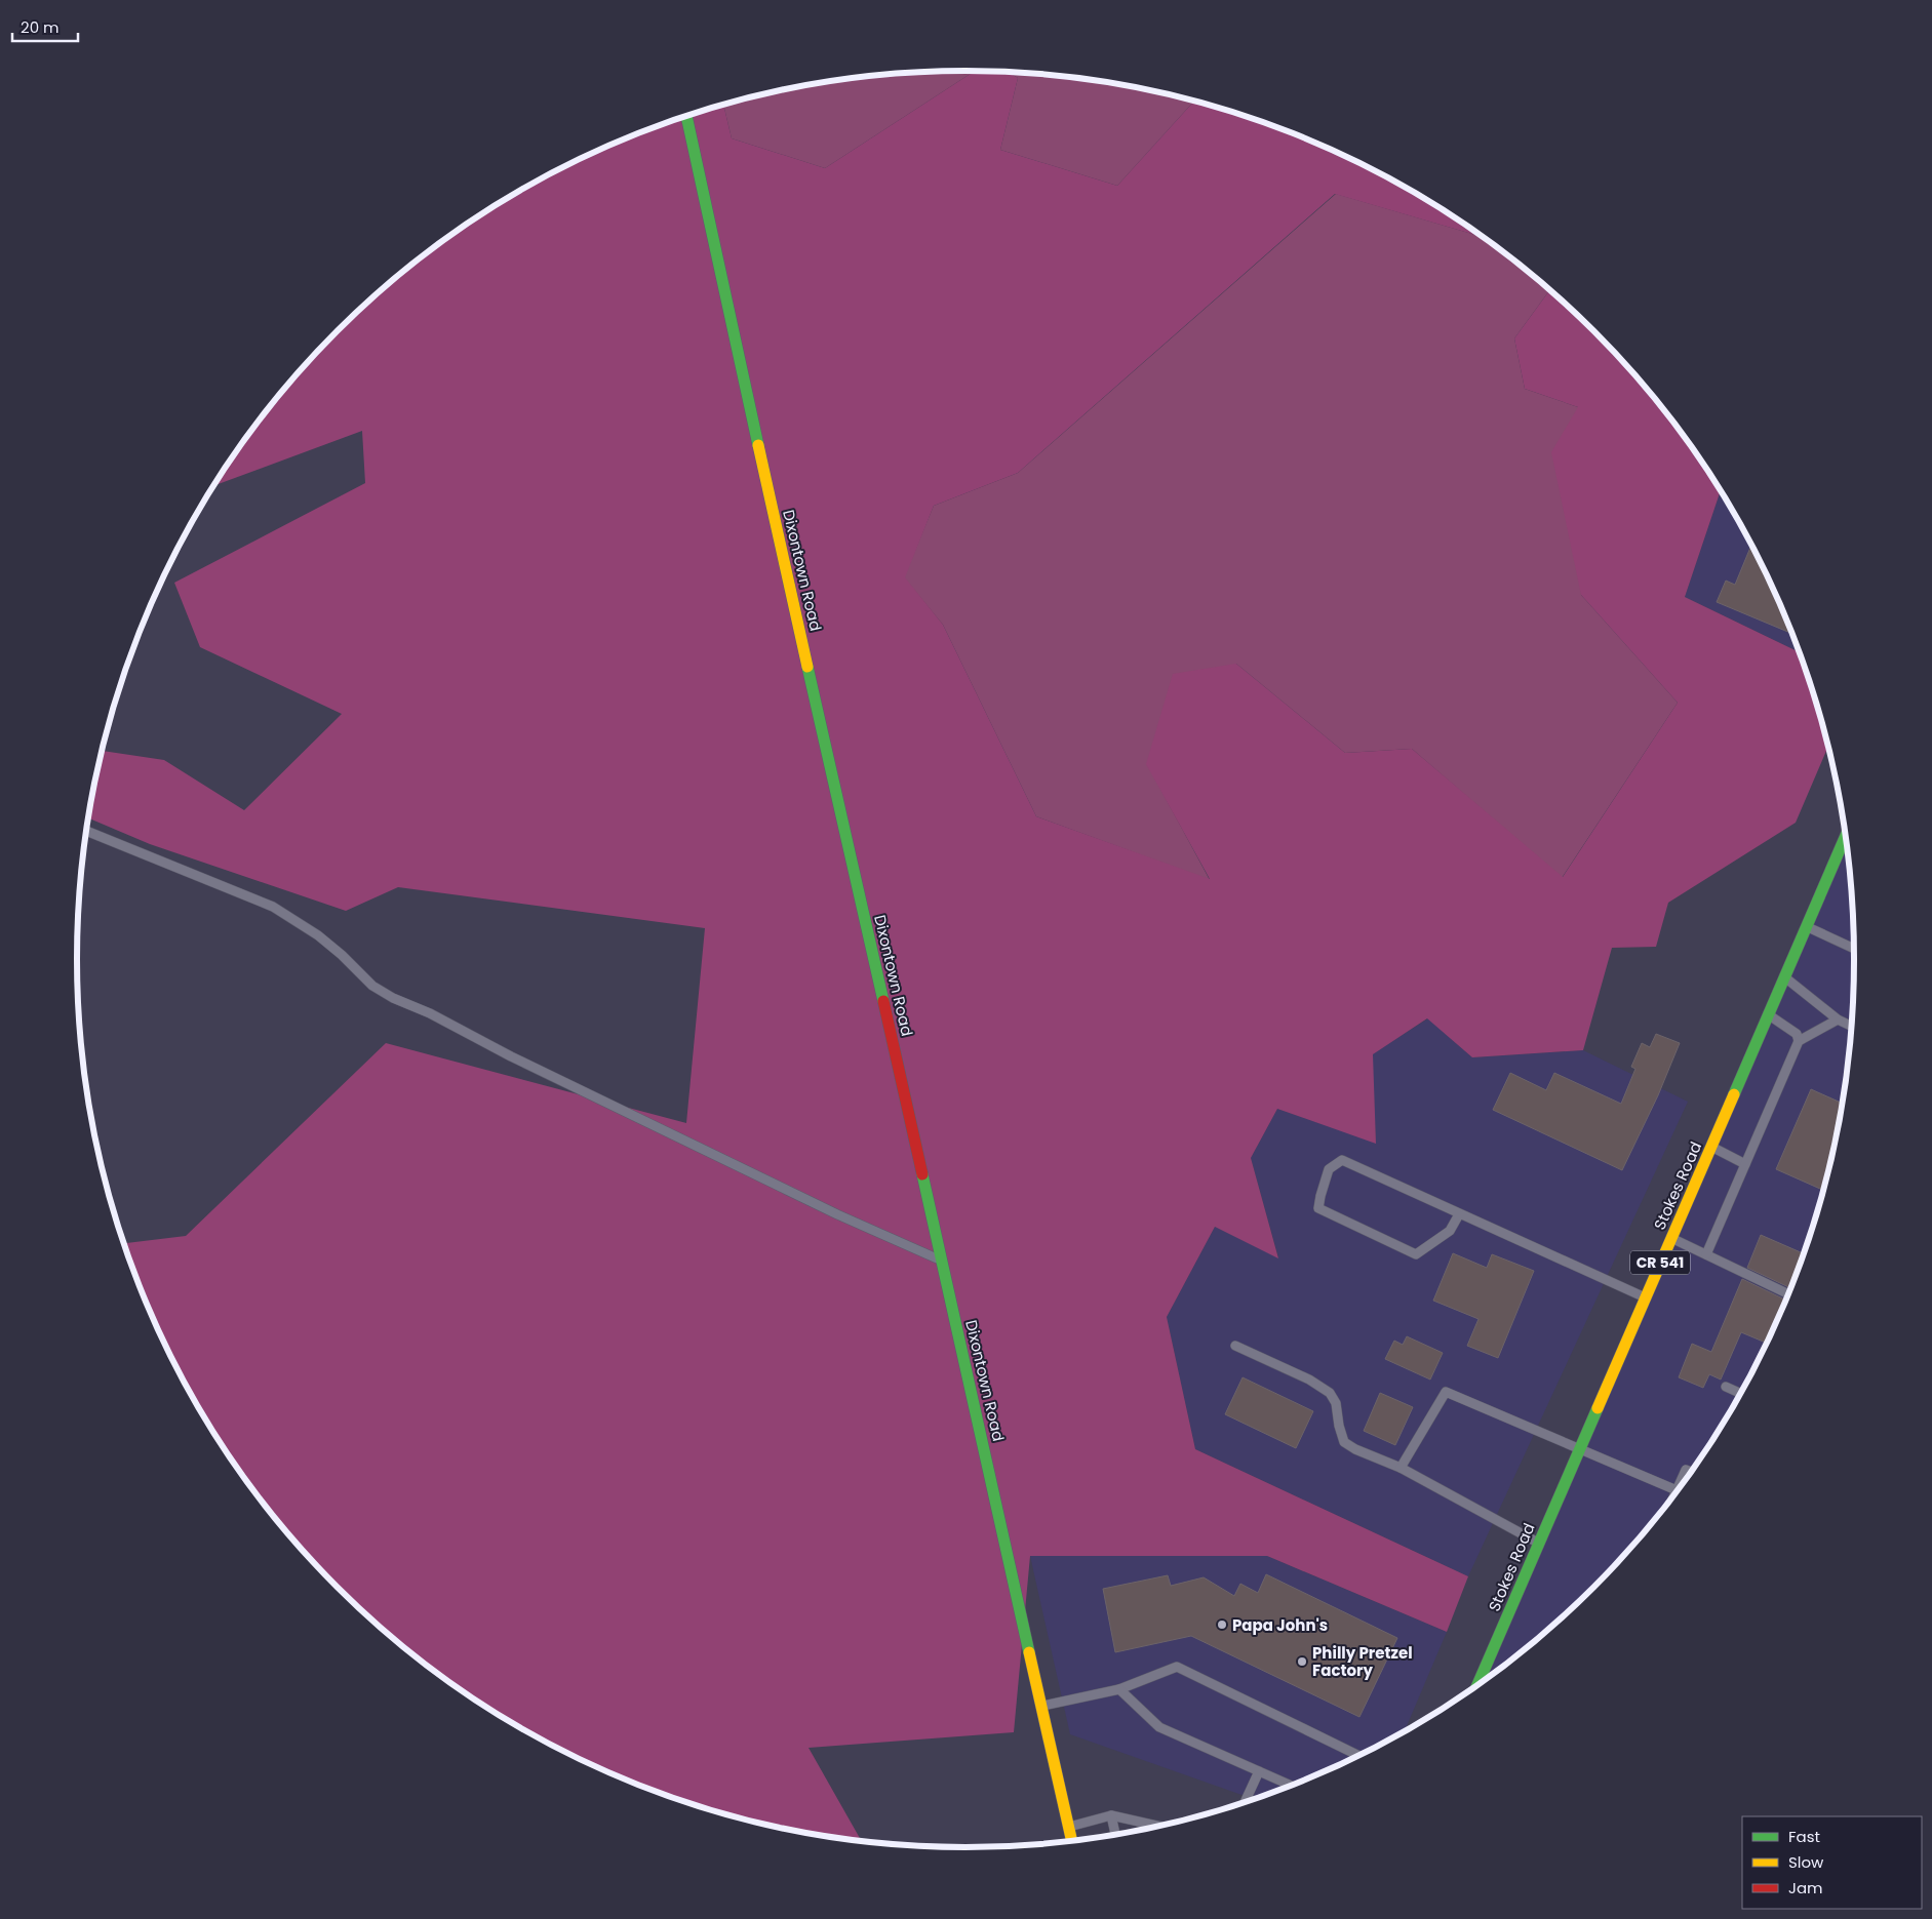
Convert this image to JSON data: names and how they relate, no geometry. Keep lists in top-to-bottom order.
{
  "streets": {
    "street": ["Dixontown Road", "Stokes Road", "CR 541"]
  },
  "places": ["Papa John's", "Philly Pretzel Factory"],
  "legend": ["Fast", "Slow", "Jam"],
  "scale_bar": "20 m"
}
